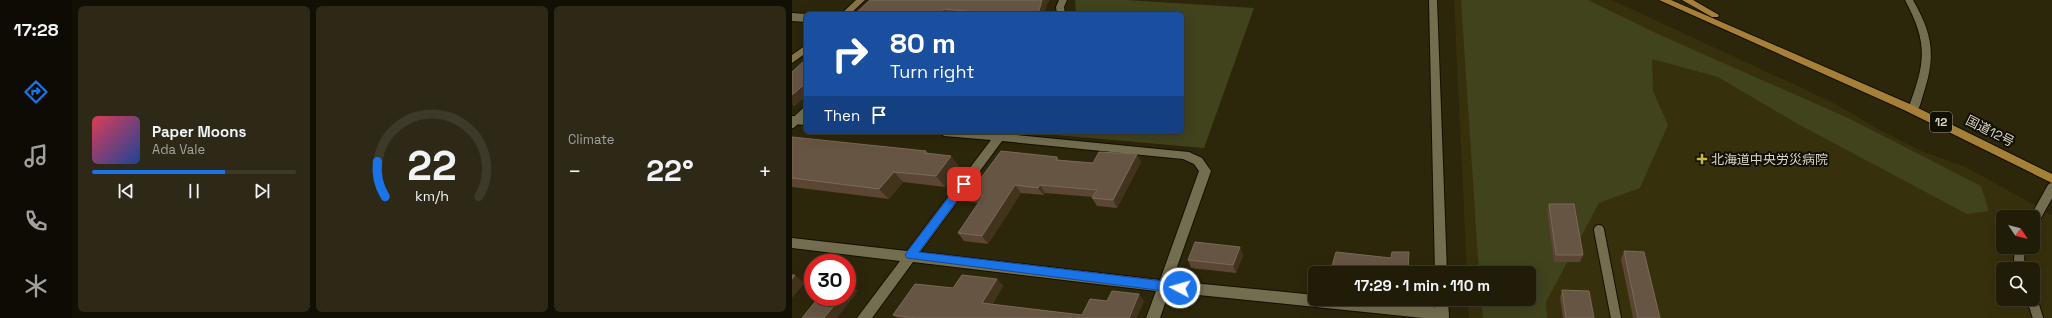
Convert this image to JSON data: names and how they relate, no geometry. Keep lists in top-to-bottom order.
{
  "streets": {
    "highway": ["12", "国道12号"]
  },
  "places": {
    "health": ["北海道中央労災病院"]
  },
  "north": "bottom right",
  "page": {
    "tabs": "17:28",
    "tile": "Climate",
    "turn": ["80 m", "Turn right"],
    "then": "Then",
    "song": ["Paper Moons", "Ada Vale"],
    "heat": ["−", "22°", "+"],
    "limit": "30",
    "trip": "17:29 · 1 min · 110 m",
    "gauge": ["22", "km/h"]
  }
}
